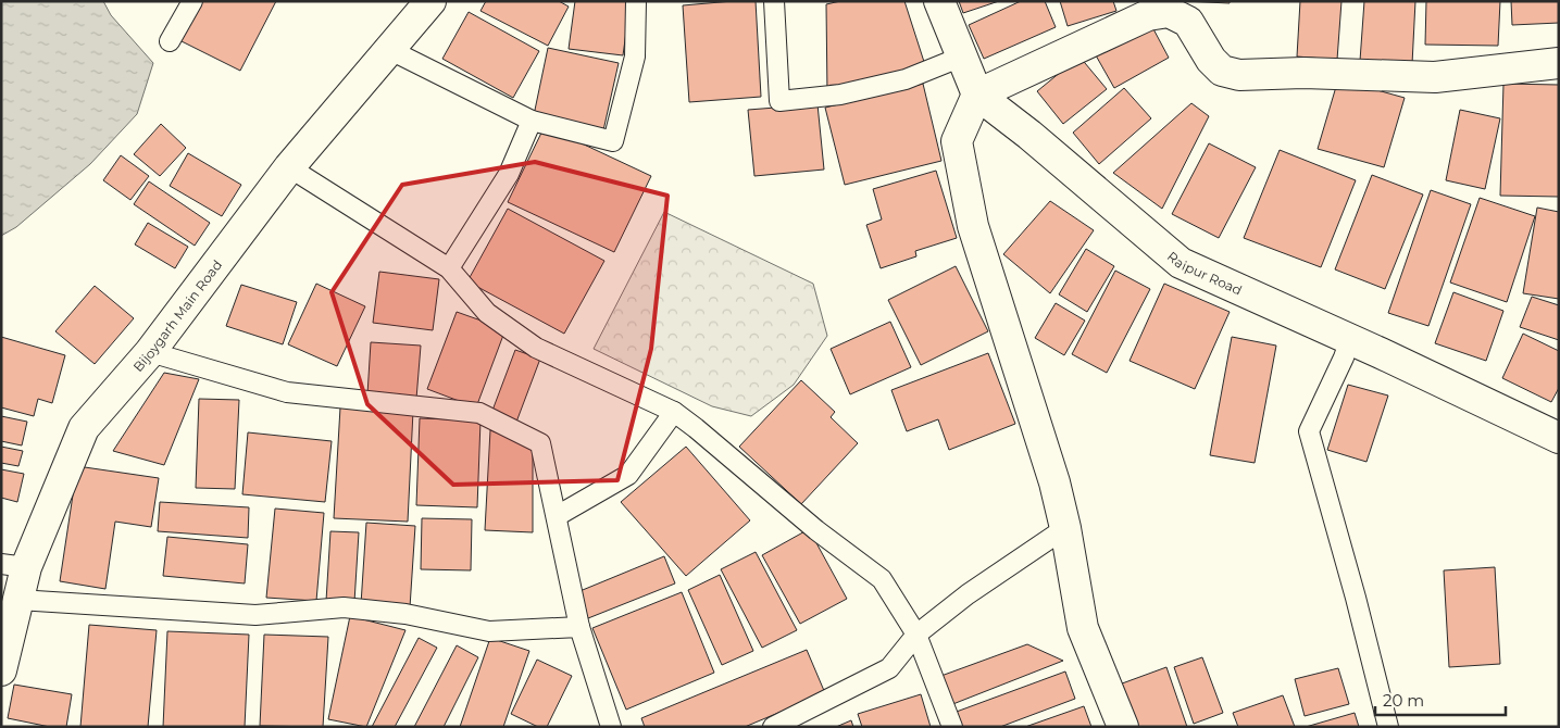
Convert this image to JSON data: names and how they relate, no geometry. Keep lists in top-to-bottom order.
{
  "streets": {
    "street": ["Raipur Road", "Bijoygarh Main Road"]
  },
  "scale_bar": "20 m"
}
